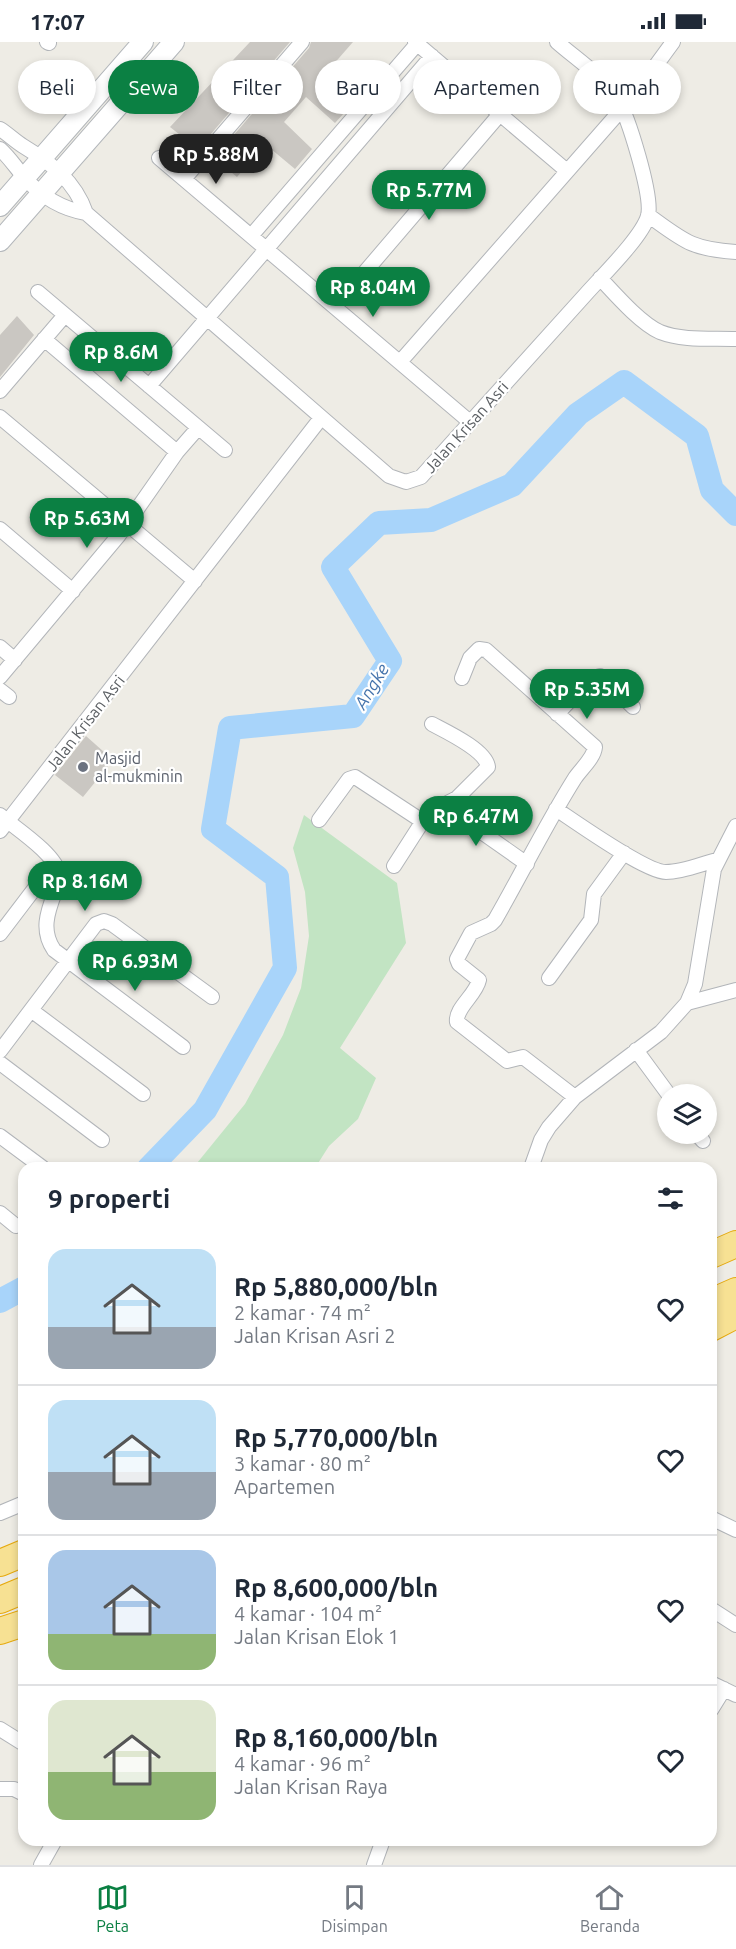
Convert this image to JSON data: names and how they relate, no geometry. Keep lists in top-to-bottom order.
{
  "streets": {
    "street": ["Jalan Krisan Asri"]
  },
  "water": ["Angke"],
  "places": ["Masjid al-mukminin"],
  "page": {
    "status": "17:07",
    "chip": [
      "Beli",
      "Sewa",
      "Filter",
      "Baru",
      "Apartemen",
      "Rumah"
    ],
    "price": [
      "Rp 5.88M",
      "Rp 5.77M",
      "Rp 8.04M",
      "Rp 8.6M",
      "Rp 5.63M",
      "Rp 5.35M",
      "Rp 6.47M",
      "Rp 8.16M",
      "Rp 6.93M"
    ],
    "heading": "9 properti",
    "list": [
      {
        "name": "Rp 5,880,000/bln",
        "note": "2 kamar · 74 m² · Jalan Krisan Asri 2"
      },
      {
        "name": "Rp 5,770,000/bln",
        "note": "3 kamar · 80 m² · Apartemen"
      },
      {
        "name": "Rp 8,600,000/bln",
        "note": "4 kamar · 104 m² · Jalan Krisan Elok 1"
      },
      {
        "name": "Rp 8,160,000/bln",
        "note": "4 kamar · 96 m² · Jalan Krisan Raya"
      }
    ],
    "tabs": ["Peta", "Disimpan", "Beranda"]
  }
}
